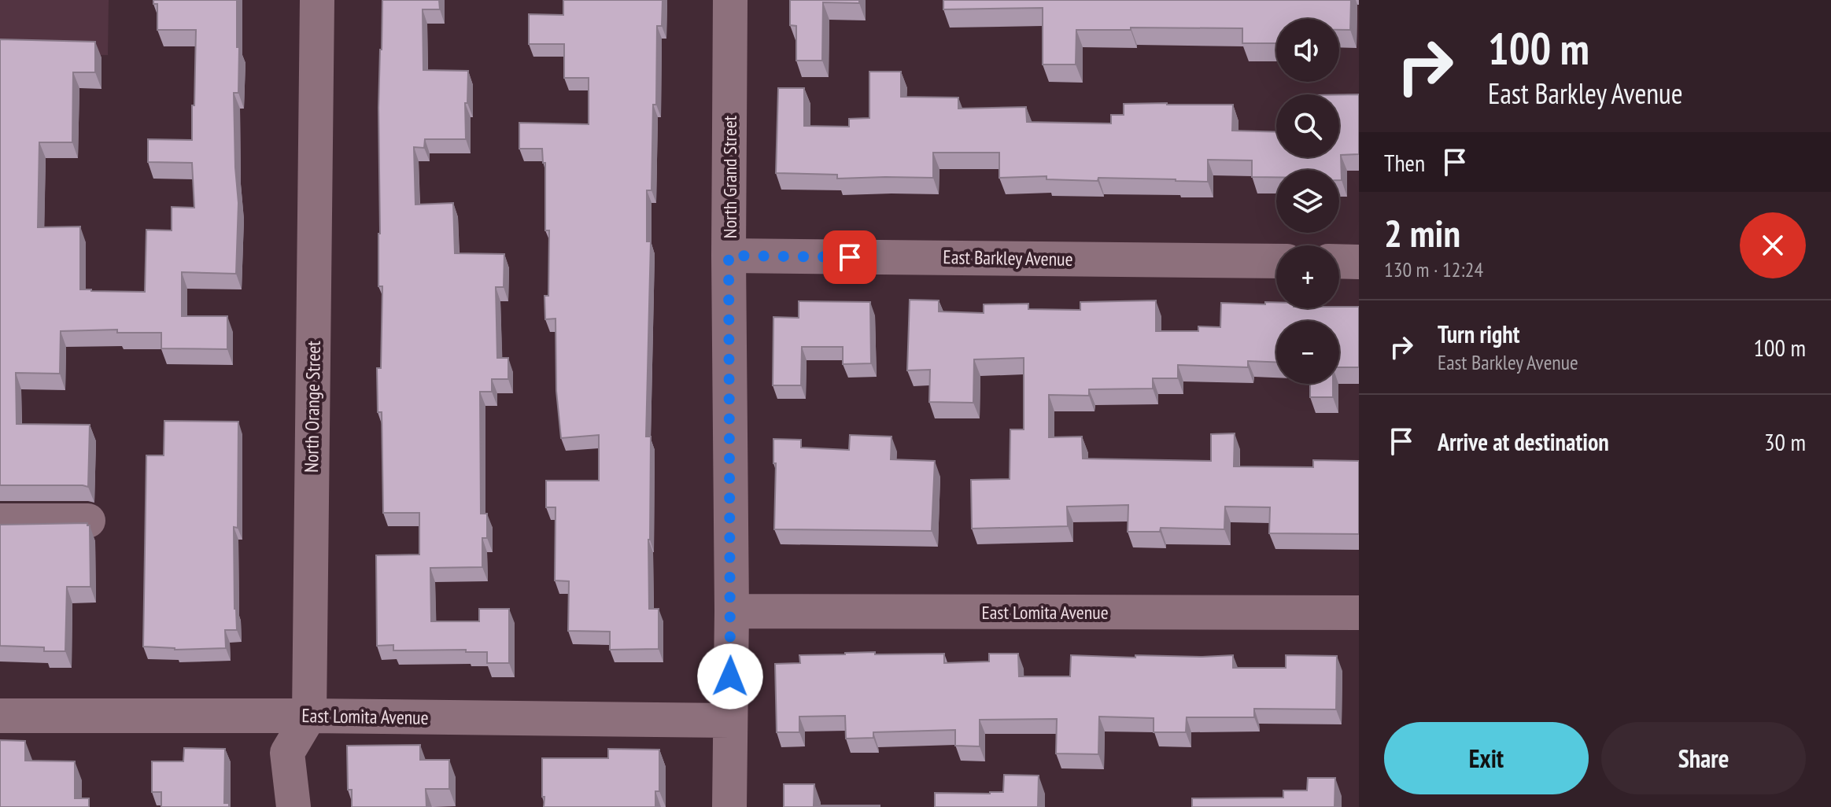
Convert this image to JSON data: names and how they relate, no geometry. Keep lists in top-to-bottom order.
{
  "streets": {
    "street": [
      "North Grand Street",
      "East Barkley Avenue",
      "North Orange Street",
      "East Lomita Avenue"
    ]
  },
  "crossings": [
    ["North Grand Street", "East Barkley Avenue"],
    ["North Grand Street", "East Lomita Avenue"],
    ["North Orange Street", "East Lomita Avenue"]
  ],
  "page": {
    "turn": ["100 m", "East Barkley Avenue"],
    "map_buttons": ["+", "−"],
    "then": "Then",
    "heading": ["2 min", "130 m · 12:24"],
    "list": [
      {
        "name": "Turn right",
        "note": "East Barkley Avenue",
        "value": "100 m"
      },
      {
        "name": "Arrive at destination",
        "value": "30 m"
      }
    ],
    "buttons": ["Exit", "Share"]
  }
}
